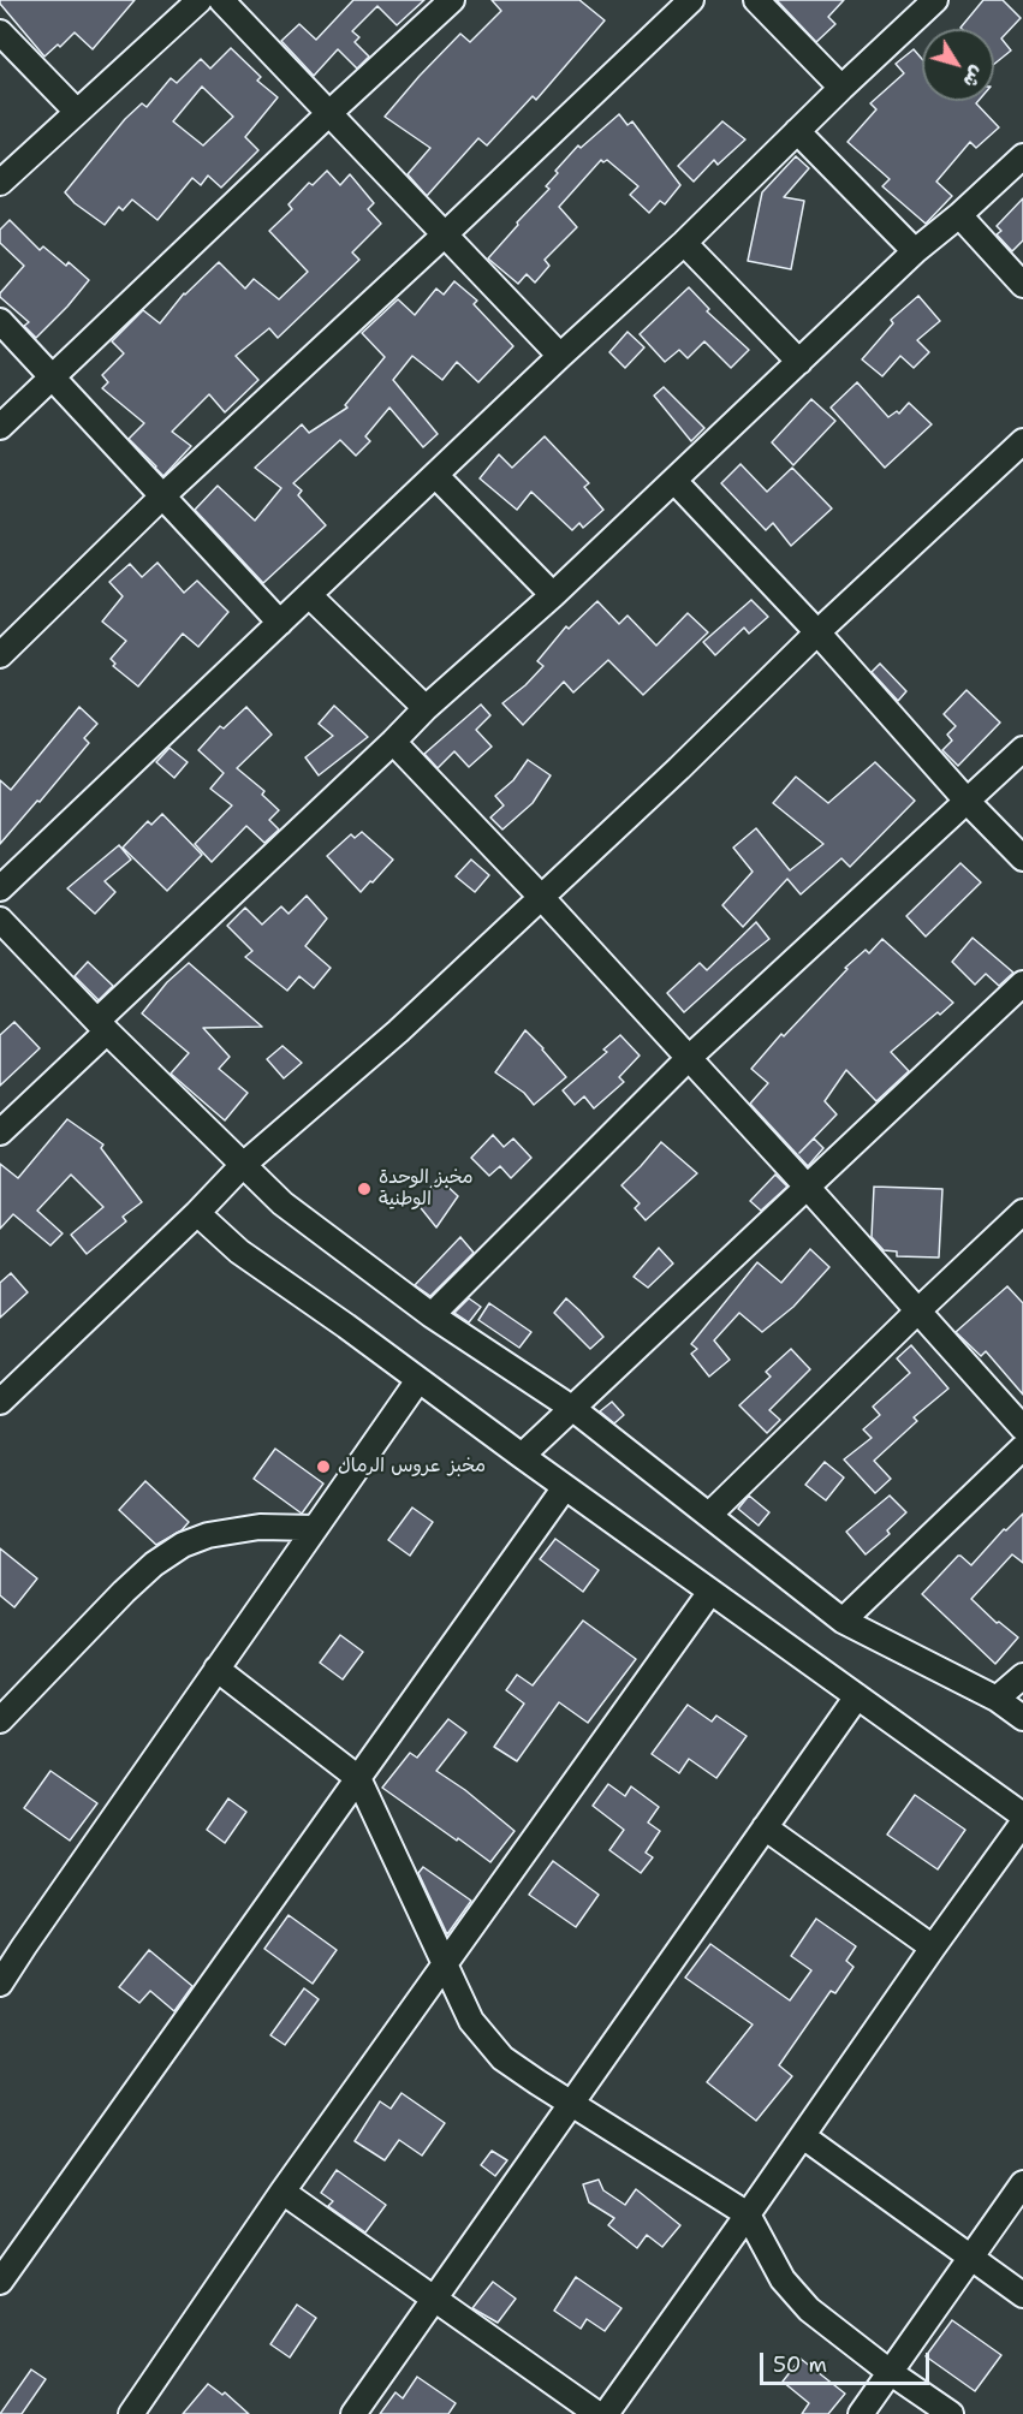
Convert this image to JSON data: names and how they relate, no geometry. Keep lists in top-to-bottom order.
{
  "places": ["مخبز الوحدة الوطنية", "مخبز عروس الرمال"],
  "scale_bar": "50 m",
  "north": "bottom right"
}
